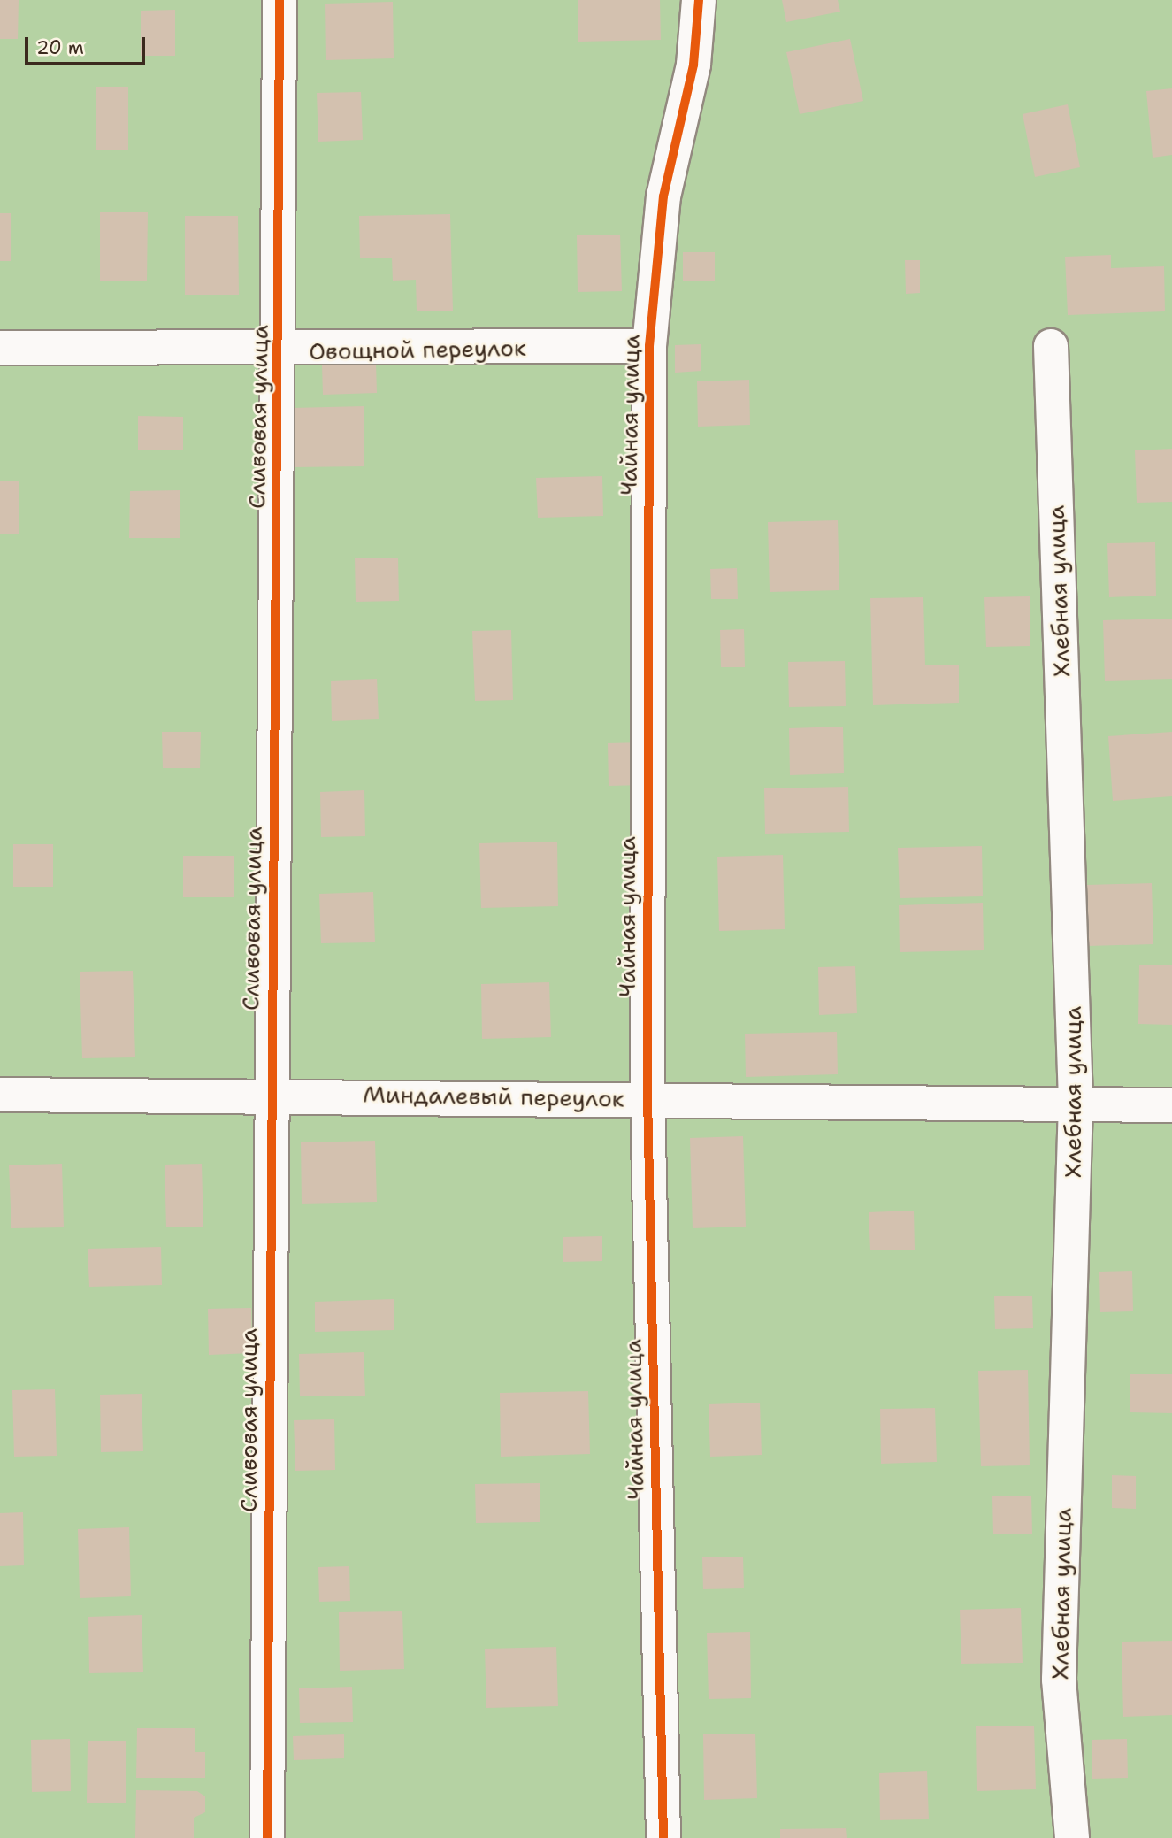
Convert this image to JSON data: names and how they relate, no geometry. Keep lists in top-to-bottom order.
{
  "streets": {
    "street": [
      "Овощной переулок",
      "Чайная улица",
      "Сливовая улица",
      "Хлебная улица",
      "Миндалевый переулок"
    ]
  },
  "crossings": [
    ["Овощной переулок", "Чайная улица"],
    ["Овощной переулок", "Сливовая улица"],
    ["Чайная улица", "Миндалевый переулок"],
    ["Сливовая улица", "Миндалевый переулок"],
    ["Хлебная улица", "Миндалевый переулок"]
  ],
  "scale_bar": "20 m"
}
